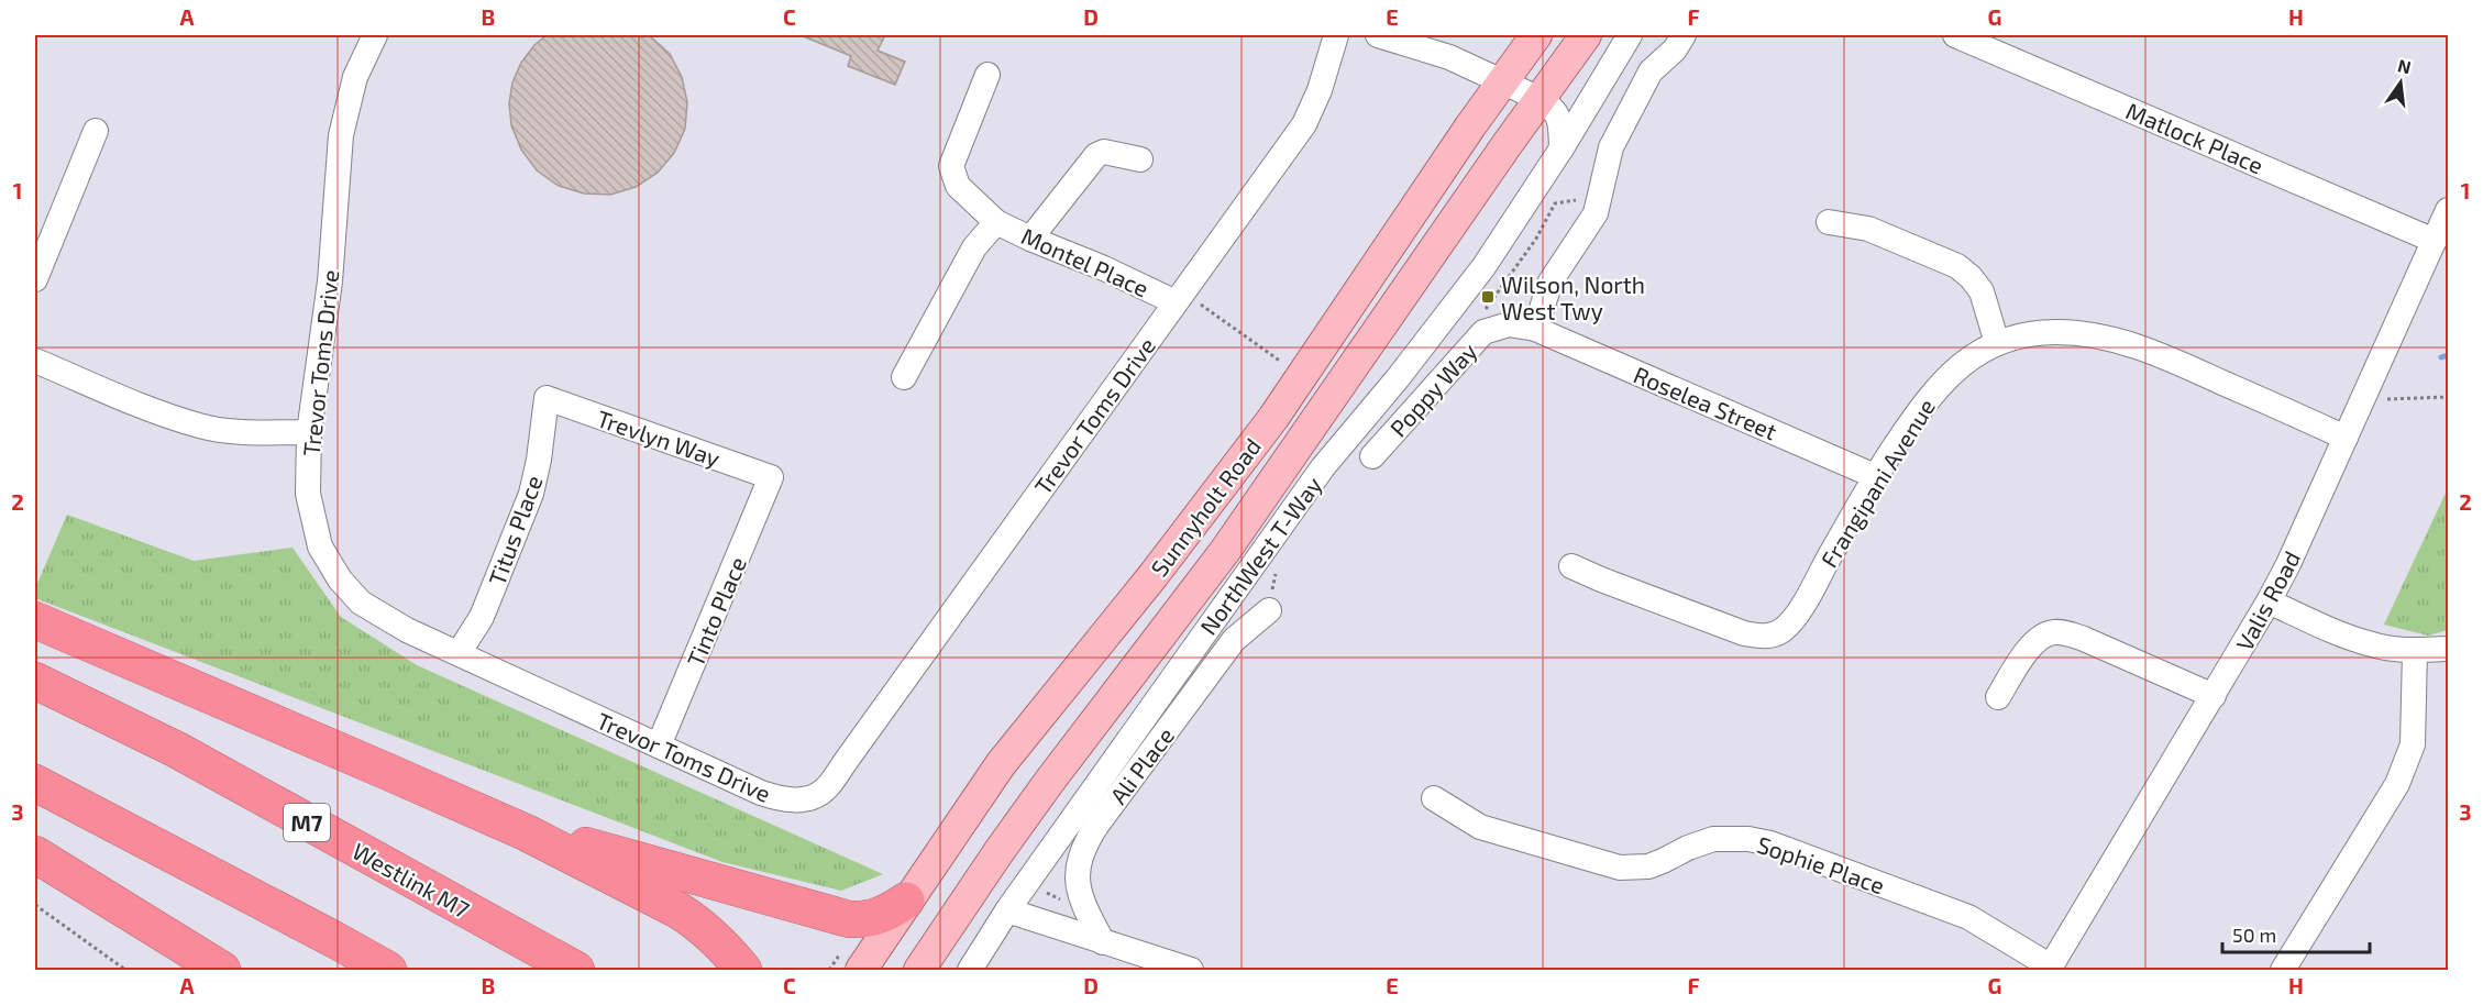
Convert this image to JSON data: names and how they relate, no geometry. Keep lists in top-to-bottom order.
{
  "streets": {
    "highway": ["M7", "Westlink M7"],
    "main road": ["Sunnyholt Road"],
    "street": [
      "Matlock Place",
      "Montel Place",
      "Trevor Toms Drive",
      "Poppy Way",
      "Roselea Street",
      "Trevlyn Way",
      "Frangipani Avenue",
      "Titus Place",
      "NorthWest T-Way",
      "Valis Road",
      "Tinto Place",
      "Ali Place",
      "Sophie Place"
    ]
  },
  "crossings": [
    ["Matlock Place", "Valis Road"],
    ["Montel Place", "Trevor Toms Drive"],
    ["Trevor Toms Drive", "Titus Place"],
    ["Trevor Toms Drive", "Tinto Place"],
    ["Poppy Way", "Roselea Street"],
    ["Roselea Street", "Frangipani Avenue"],
    ["Trevlyn Way", "Titus Place"],
    ["Trevlyn Way", "Tinto Place"],
    ["Frangipani Avenue", "Valis Road"],
    ["Valis Road", "Sophie Place"]
  ],
  "places": {
    "transit": ["Wilson, North West Twy"]
  },
  "scale_bar": "50 m",
  "north": "top",
  "grid": {
    "columns": [
      "A",
      "B",
      "C",
      "D",
      "E",
      "F",
      "G",
      "H"
    ],
    "rows": ["1", "2", "3"]
  }
}
